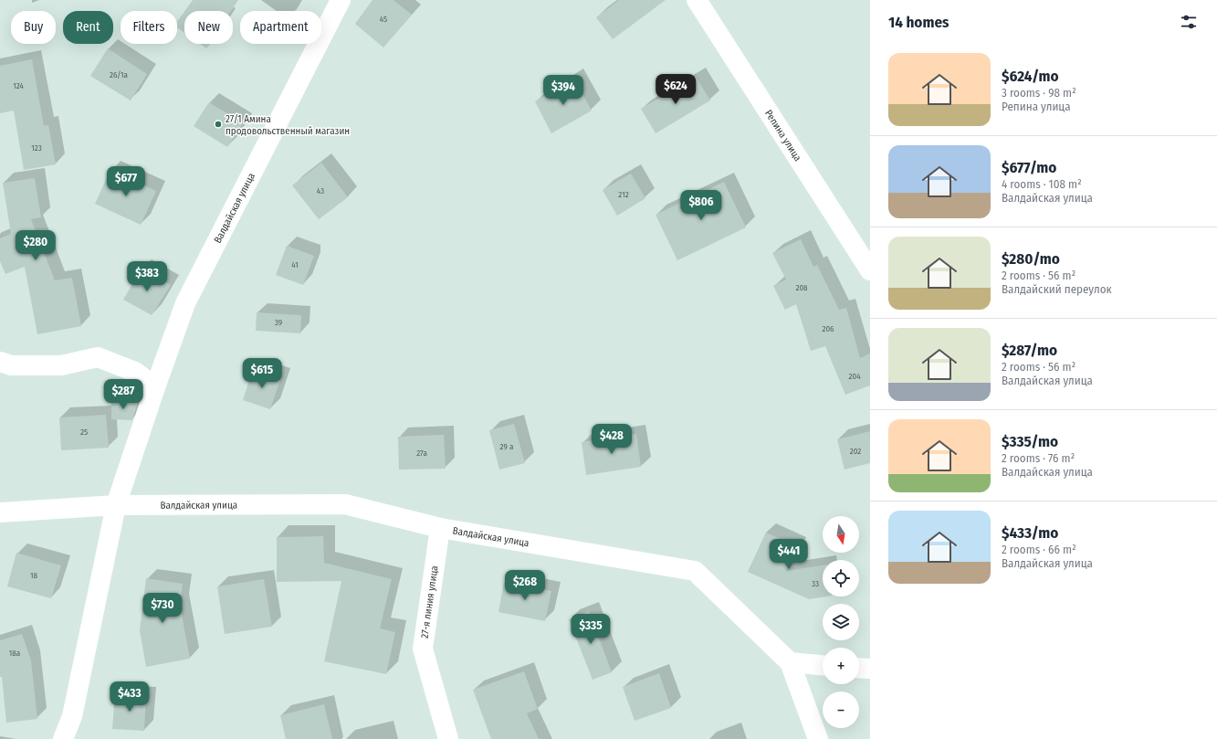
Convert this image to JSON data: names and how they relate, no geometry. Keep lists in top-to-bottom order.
{
  "streets": {
    "street": ["Репина улица", "Валдайская улица", "27-я линия улица"]
  },
  "crossings": [
    ["Валдайская улица", "27-я линия улица"]
  ],
  "places": ["27/1 Амина продовольственный магазин"],
  "house_numbers": [
    "45",
    "26/1а",
    "124",
    "123",
    "43",
    "212",
    "41",
    "208",
    "39",
    "206",
    "204",
    "25",
    "29 а",
    "202",
    "27а",
    "18",
    "33",
    "18а"
  ],
  "north": "bottom",
  "page": {
    "heading": "14 homes",
    "chip": [
      "Buy",
      "Rent",
      "Filters",
      "New",
      "Apartment"
    ],
    "list": [
      {
        "name": "$624/mo",
        "note": "3 rooms · 98 m² · Репина улица"
      },
      {
        "name": "$677/mo",
        "note": "4 rooms · 108 m² · Валдайская улица"
      },
      {
        "name": "$280/mo",
        "note": "2 rooms · 56 m² · Валдайский переулок"
      },
      {
        "name": "$287/mo",
        "note": "2 rooms · 56 m² · Валдайская улица"
      },
      {
        "name": "$335/mo",
        "note": "2 rooms · 76 m² · Валдайская улица"
      },
      {
        "name": "$433/mo",
        "note": "2 rooms · 66 m² · Валдайская улица"
      }
    ],
    "price": [
      "$624",
      "$394",
      "$677",
      "$806",
      "$280",
      "$383",
      "$615",
      "$287",
      "$428",
      "$441",
      "$268",
      "$730",
      "$335",
      "$433"
    ],
    "map_buttons": ["+", "−"]
  }
}
